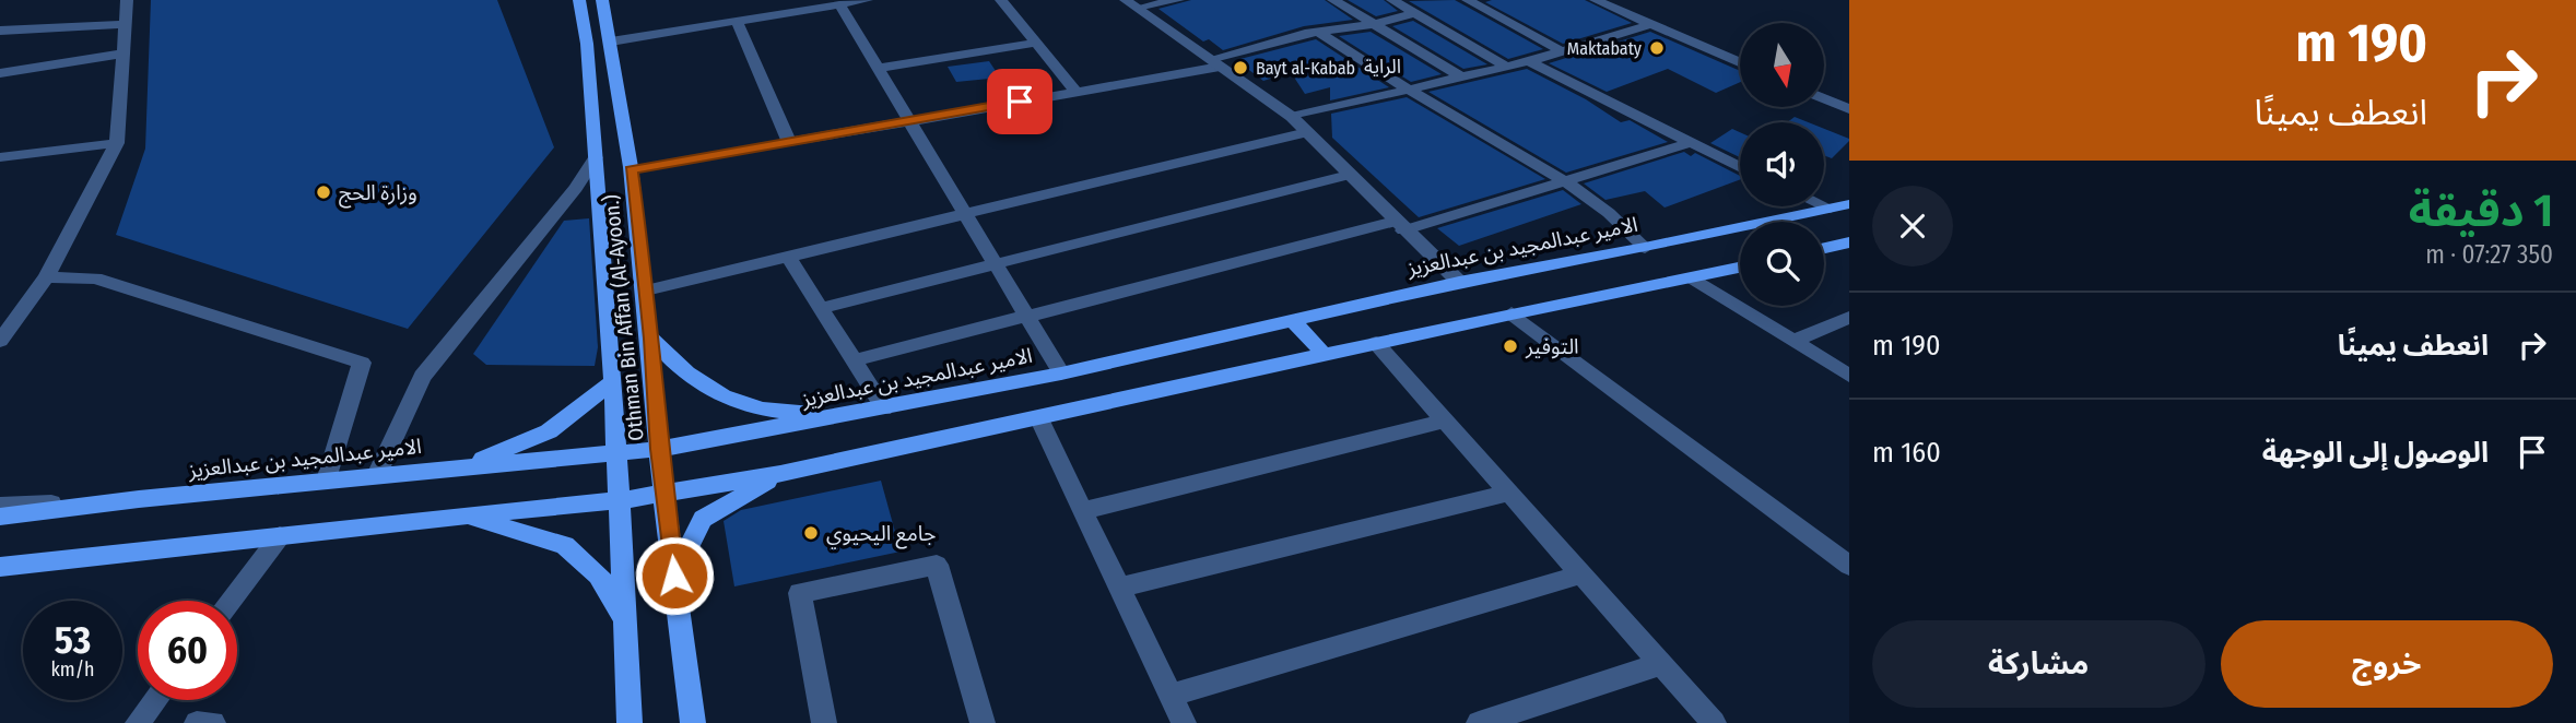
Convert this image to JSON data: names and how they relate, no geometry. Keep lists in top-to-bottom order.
{
  "streets": {
    "main road": ["الامير عبدالمجيد بن عبدالعزيز", "Othman Bin Affan (Al-Ayoon.)"]
  },
  "crossings": [
    ["الامير عبدالمجيد بن عبدالعزيز", "Othman Bin Affan (Al-Ayoon.)"]
  ],
  "districts": ["الراية"],
  "places": [
    "Maktabaty",
    "Bayt al-Kabab",
    "وزارة الحج",
    "التوفير",
    "جامع اليحيوي"
  ],
  "north": "bottom",
  "page": {
    "turn": ["190 m", "انعطف يمينًا"],
    "heading": ["1 دقيقة", "350 m · 07:27"],
    "list": [
      {
        "name": "انعطف يمينًا",
        "value": "190 m"
      },
      {
        "name": "الوصول إلى الوجهة",
        "value": "160 m"
      }
    ],
    "speed": "53 km/h",
    "limit": "60",
    "buttons": ["خروج", "مشاركة"]
  }
}
